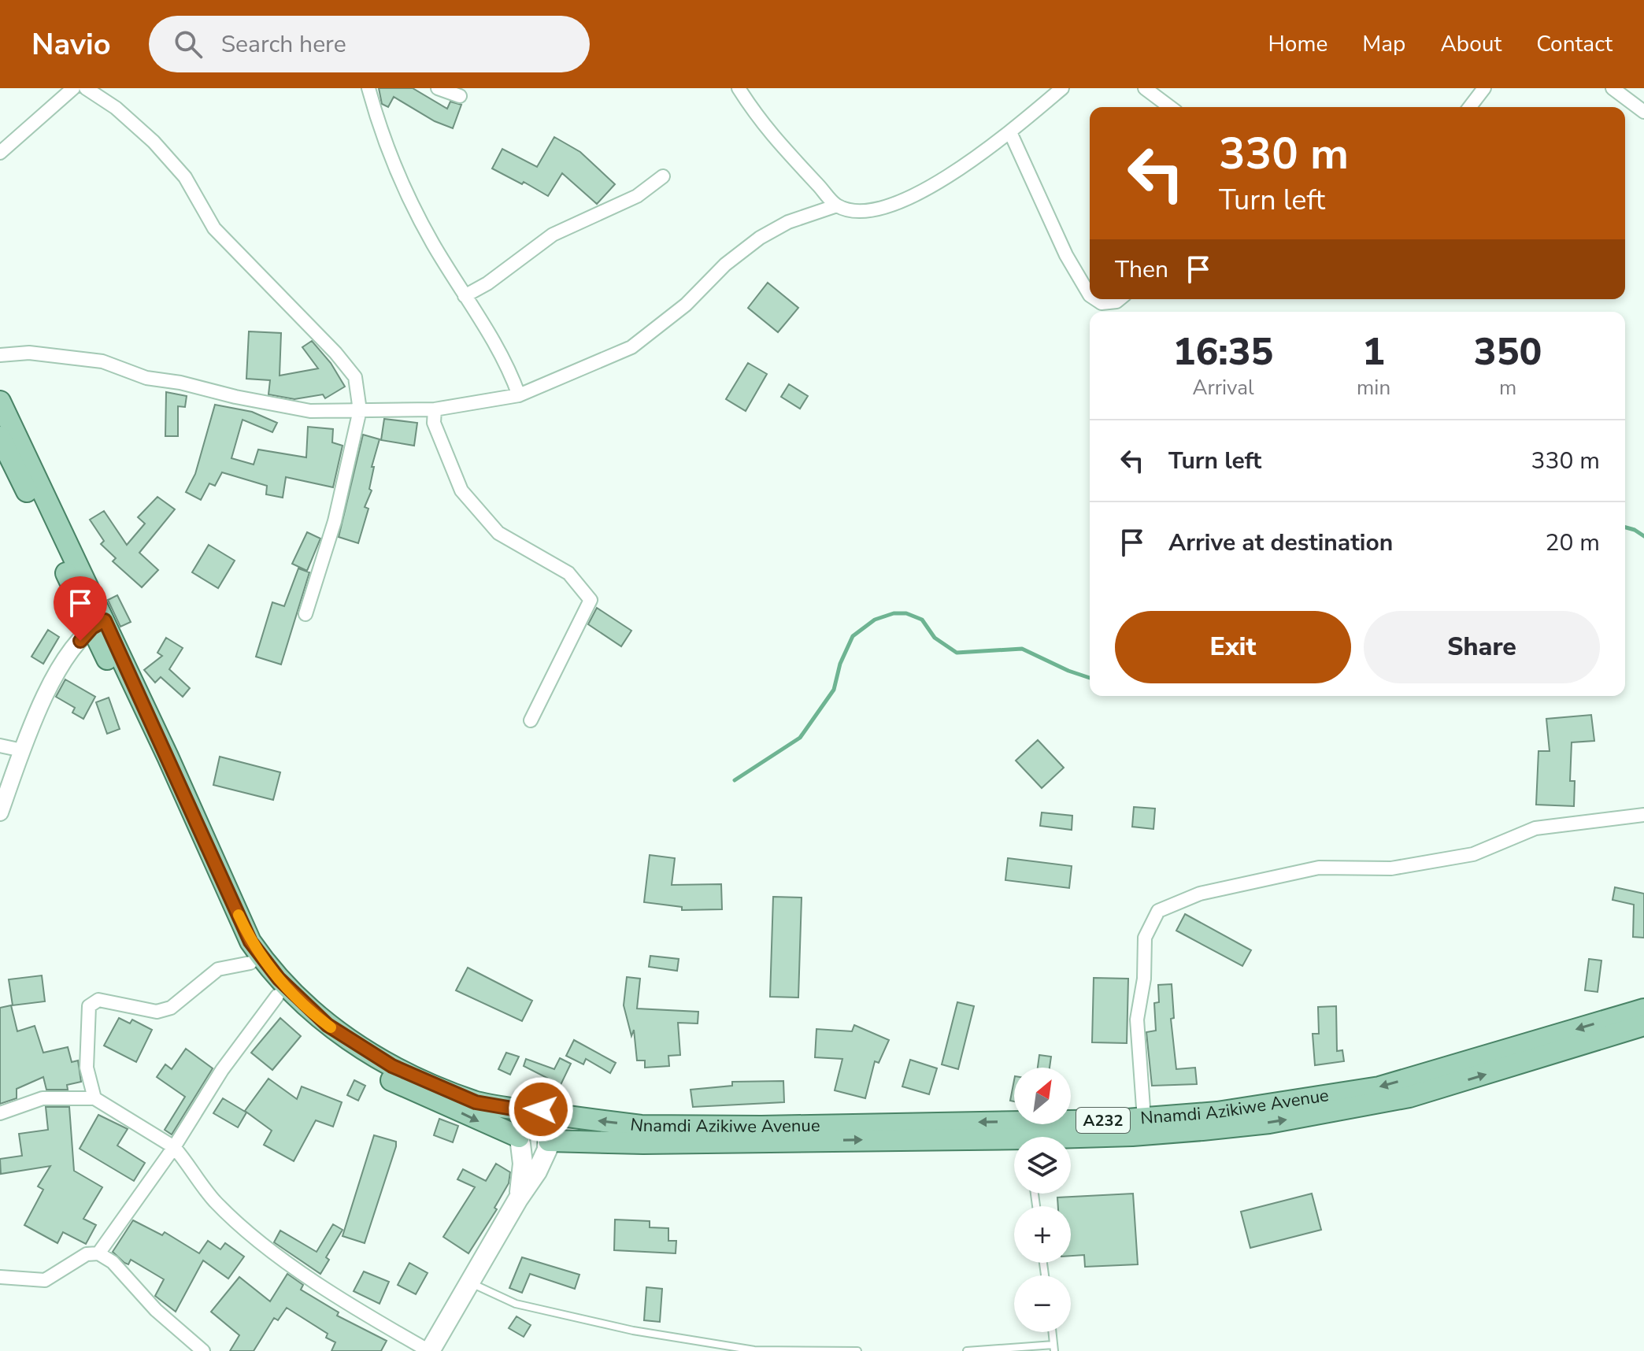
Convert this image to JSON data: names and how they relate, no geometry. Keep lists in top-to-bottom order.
{
  "streets": {
    "main road": ["Nnamdi Azikiwe Avenue", "A232"]
  },
  "crossings": [
    ["Nnamdi Azikiwe Avenue", "A232"]
  ],
  "north": "top right",
  "page": {
    "header": "Navio",
    "search": "Search here",
    "nav": [
      "Home",
      "Map",
      "About",
      "Contact"
    ],
    "turn": ["330 m", "Turn left"],
    "then": "Then",
    "eta": [
      "16:35",
      "Arrival",
      "1",
      "min",
      "350",
      "m"
    ],
    "list": [
      {
        "name": "Turn left",
        "value": "330 m"
      },
      {
        "name": "Arrive at destination",
        "value": "20 m"
      }
    ],
    "buttons": ["Exit", "Share"],
    "map_buttons": ["+", "−"]
  }
}
